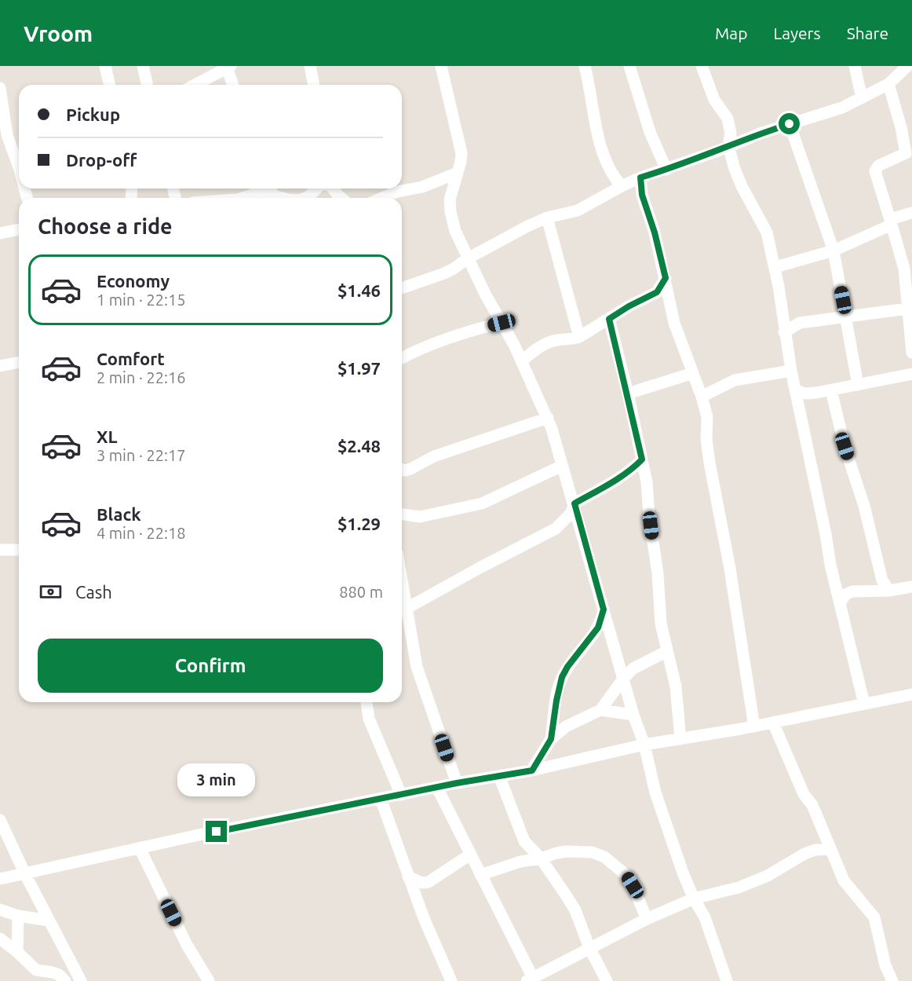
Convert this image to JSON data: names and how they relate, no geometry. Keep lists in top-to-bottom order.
{
  "page": {
    "header": "Vroom",
    "nav": ["Map", "Layers", "Share"],
    "banner": ["Pickup", "Drop-off"],
    "heading": "Choose a ride",
    "list": [
      {
        "name": "Economy",
        "note": "1 min · 22:15",
        "value": "$1.46"
      },
      {
        "name": "Comfort",
        "note": "2 min · 22:16",
        "value": "$1.97"
      },
      {
        "name": "XL",
        "note": "3 min · 22:17",
        "value": "$2.48"
      },
      {
        "name": "Black",
        "note": "4 min · 22:18",
        "value": "$1.29"
      }
    ],
    "pay": ["Cash", "880 m"],
    "buttons": "Confirm",
    "bubble": "3 min"
  }
}
